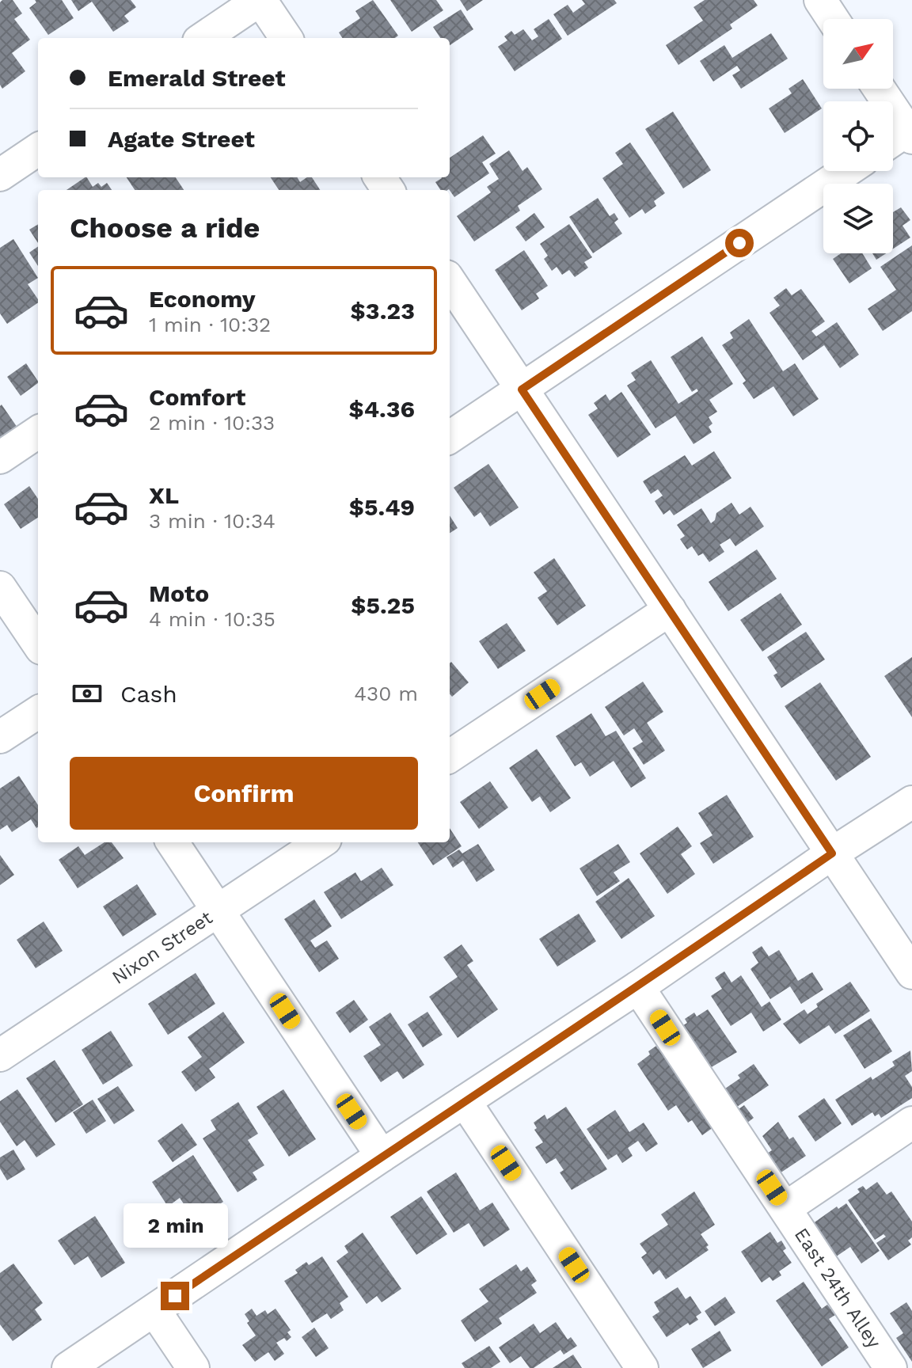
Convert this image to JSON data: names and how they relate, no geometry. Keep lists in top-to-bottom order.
{
  "streets": {
    "street": ["Nixon Street", "East 24th Alley"]
  },
  "north": "top right",
  "page": {
    "banner": ["Emerald Street", "Agate Street"],
    "heading": "Choose a ride",
    "list": [
      {
        "name": "Economy",
        "note": "1 min · 10:32",
        "value": "$3.23"
      },
      {
        "name": "Comfort",
        "note": "2 min · 10:33",
        "value": "$4.36"
      },
      {
        "name": "XL",
        "note": "3 min · 10:34",
        "value": "$5.49"
      },
      {
        "name": "Moto",
        "note": "4 min · 10:35",
        "value": "$5.25"
      }
    ],
    "pay": ["Cash", "430 m"],
    "buttons": "Confirm",
    "bubble": "2 min"
  }
}
